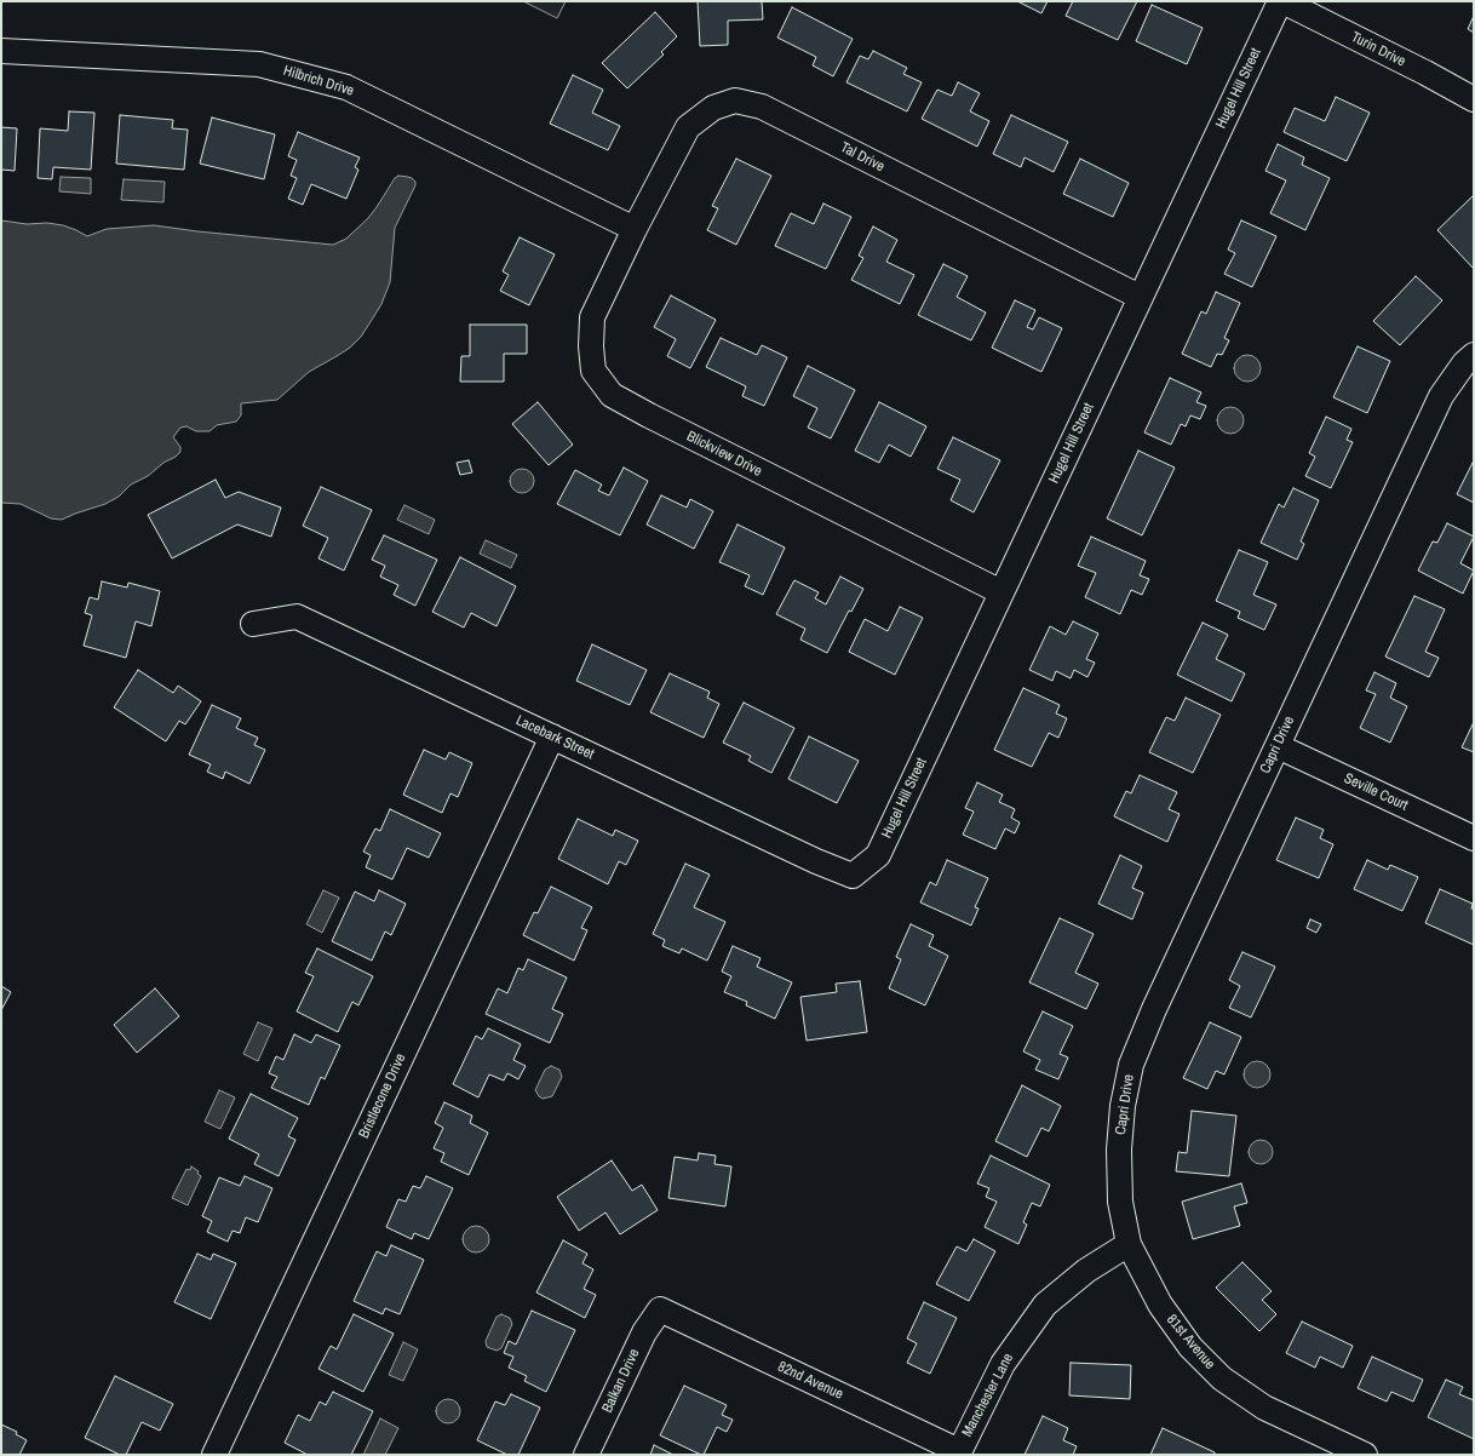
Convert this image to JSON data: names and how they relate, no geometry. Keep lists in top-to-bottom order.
{
  "streets": {
    "street": [
      "Turin Drive",
      "Hilbrich Drive",
      "Hugel Hill Street",
      "Tal Drive",
      "Blickview Drive",
      "Lacebark Street",
      "Capri Drive",
      "Seville Court",
      "Bristlecone Drive",
      "81st Avenue",
      "Balkan Drive",
      "82nd Avenue",
      "Manchester Lane"
    ]
  },
  "crossings": [
    ["Turin Drive", "Hugel Hill Street"],
    ["Hilbrich Drive", "Tal Drive"],
    ["Hilbrich Drive", "Blickview Drive"],
    ["Hugel Hill Street", "Tal Drive"],
    ["Hugel Hill Street", "Blickview Drive"],
    ["Hugel Hill Street", "Lacebark Street"],
    ["Tal Drive", "Blickview Drive"],
    ["Lacebark Street", "Bristlecone Drive"],
    ["Capri Drive", "Seville Court"],
    ["Capri Drive", "81st Avenue"],
    ["81st Avenue", "Manchester Lane"],
    ["Balkan Drive", "82nd Avenue"],
    ["82nd Avenue", "Manchester Lane"]
  ]
}
